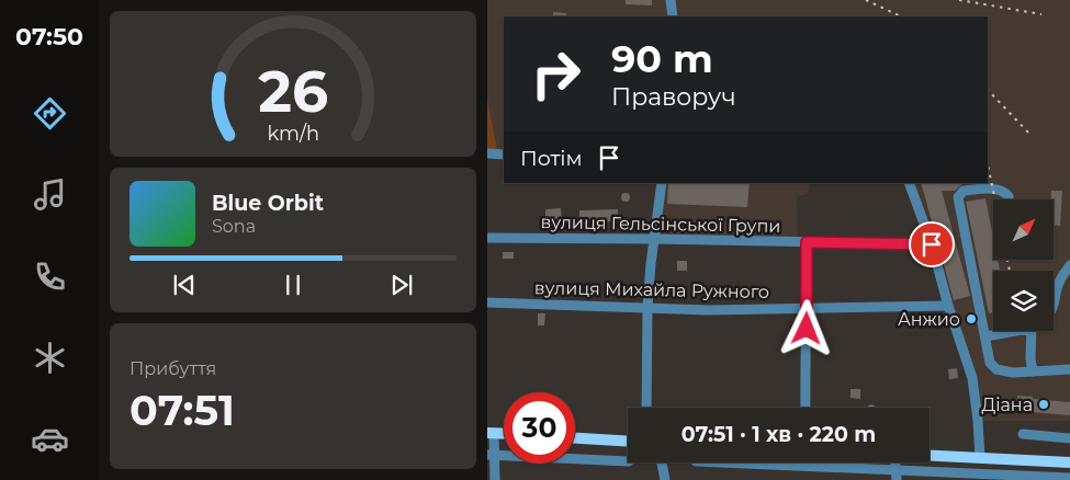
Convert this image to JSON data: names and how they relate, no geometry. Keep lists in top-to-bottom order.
{
  "streets": {
    "street": ["вулиця Гельсінської Групи", "вулиця Михайла Ружного"]
  },
  "places": ["Анжио", "Діана"],
  "north": "top right",
  "page": {
    "tabs": "07:50",
    "turn": ["90 m", "Праворуч"],
    "then": "Потім",
    "song": ["Blue Orbit", "Sona"],
    "tile": ["Прибуття", "07:51"],
    "limit": "30",
    "trip": "07:51 · 1 хв · 220 m",
    "gauge": ["26", "km/h"]
  }
}
